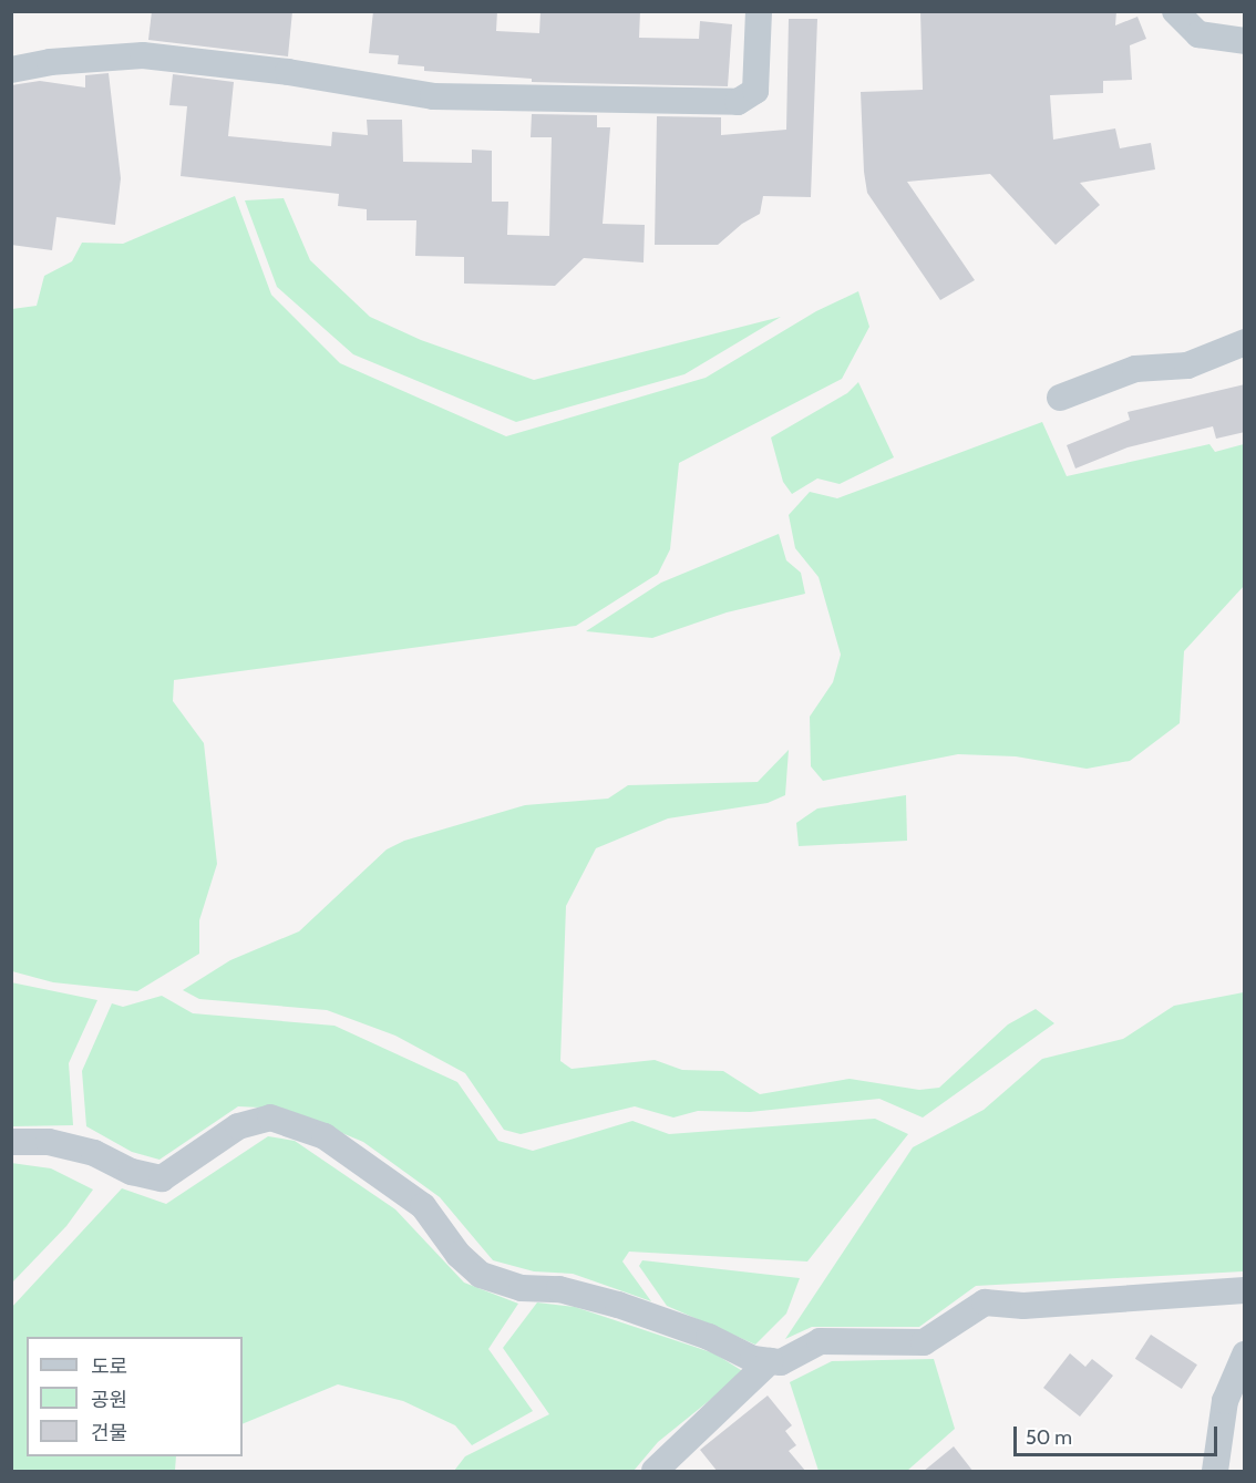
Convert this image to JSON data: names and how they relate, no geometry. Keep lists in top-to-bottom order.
{
  "legend": ["도로", "공원", "건물"],
  "scale_bar": "50 m"
}
